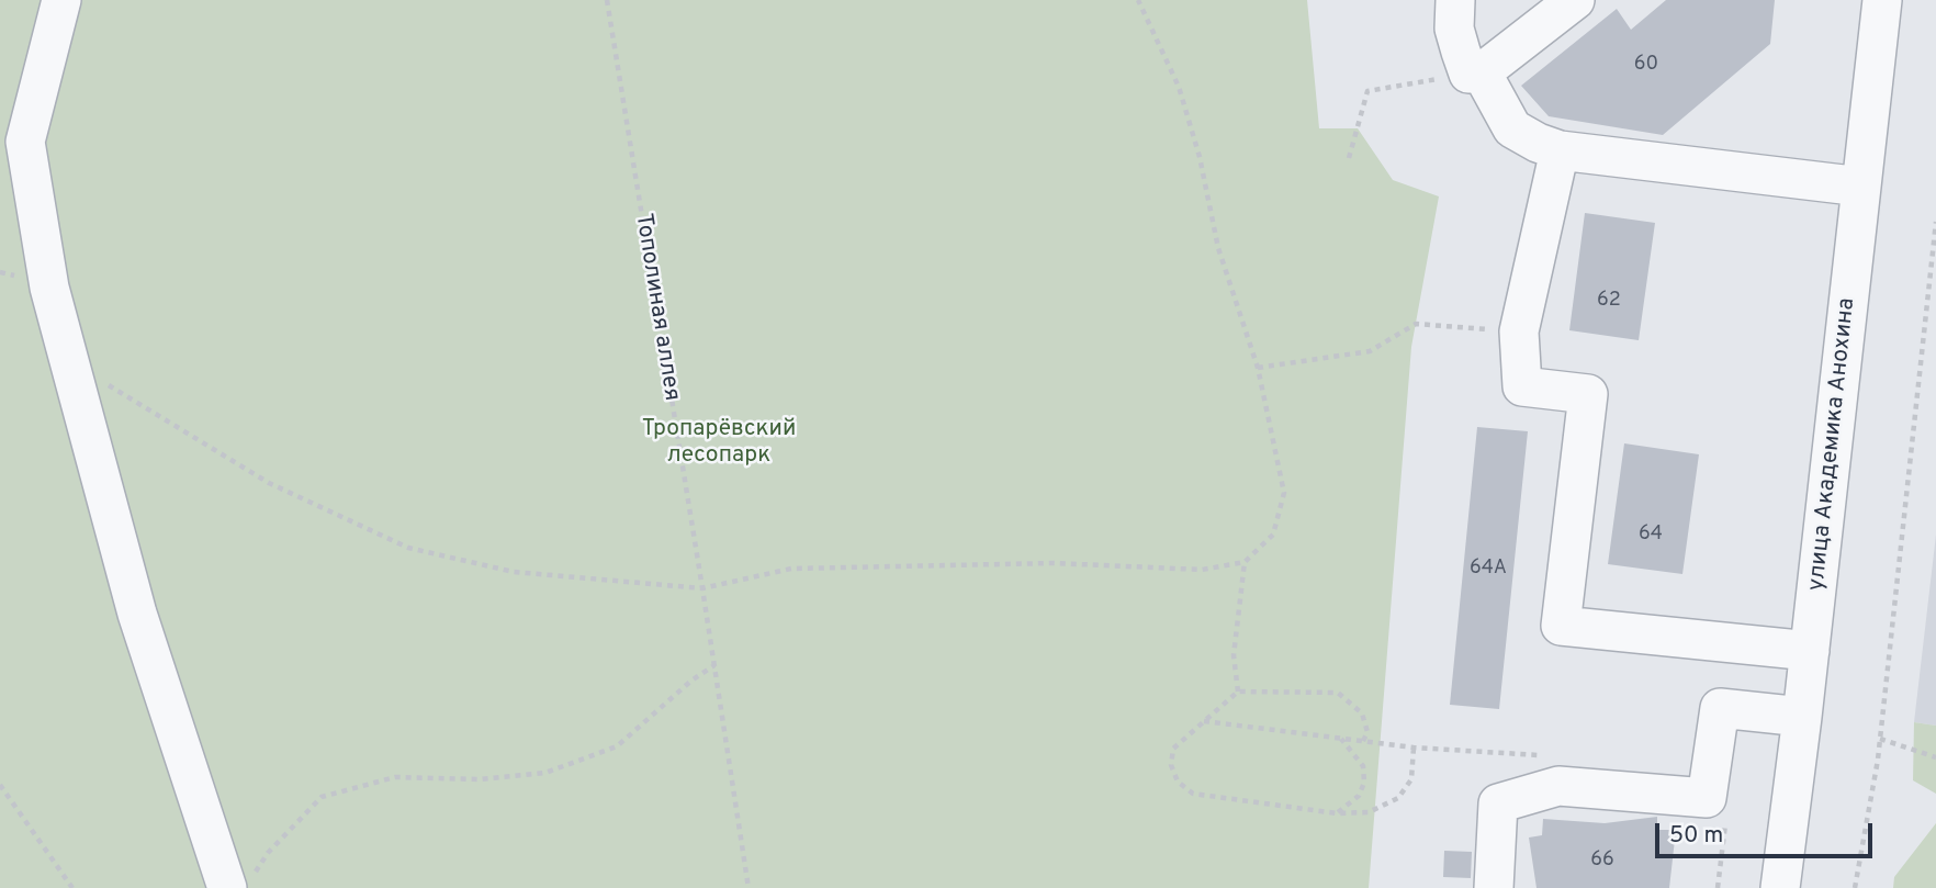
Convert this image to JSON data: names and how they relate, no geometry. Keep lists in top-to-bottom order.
{
  "streets": {
    "street": ["улица Академика Анохина"],
    "path": ["Тополиная аллея"]
  },
  "parks": ["Тропарёвский лесопарк"],
  "house_numbers": [
    "60",
    "62",
    "64",
    "64А",
    "66"
  ],
  "scale_bar": "50 m"
}
